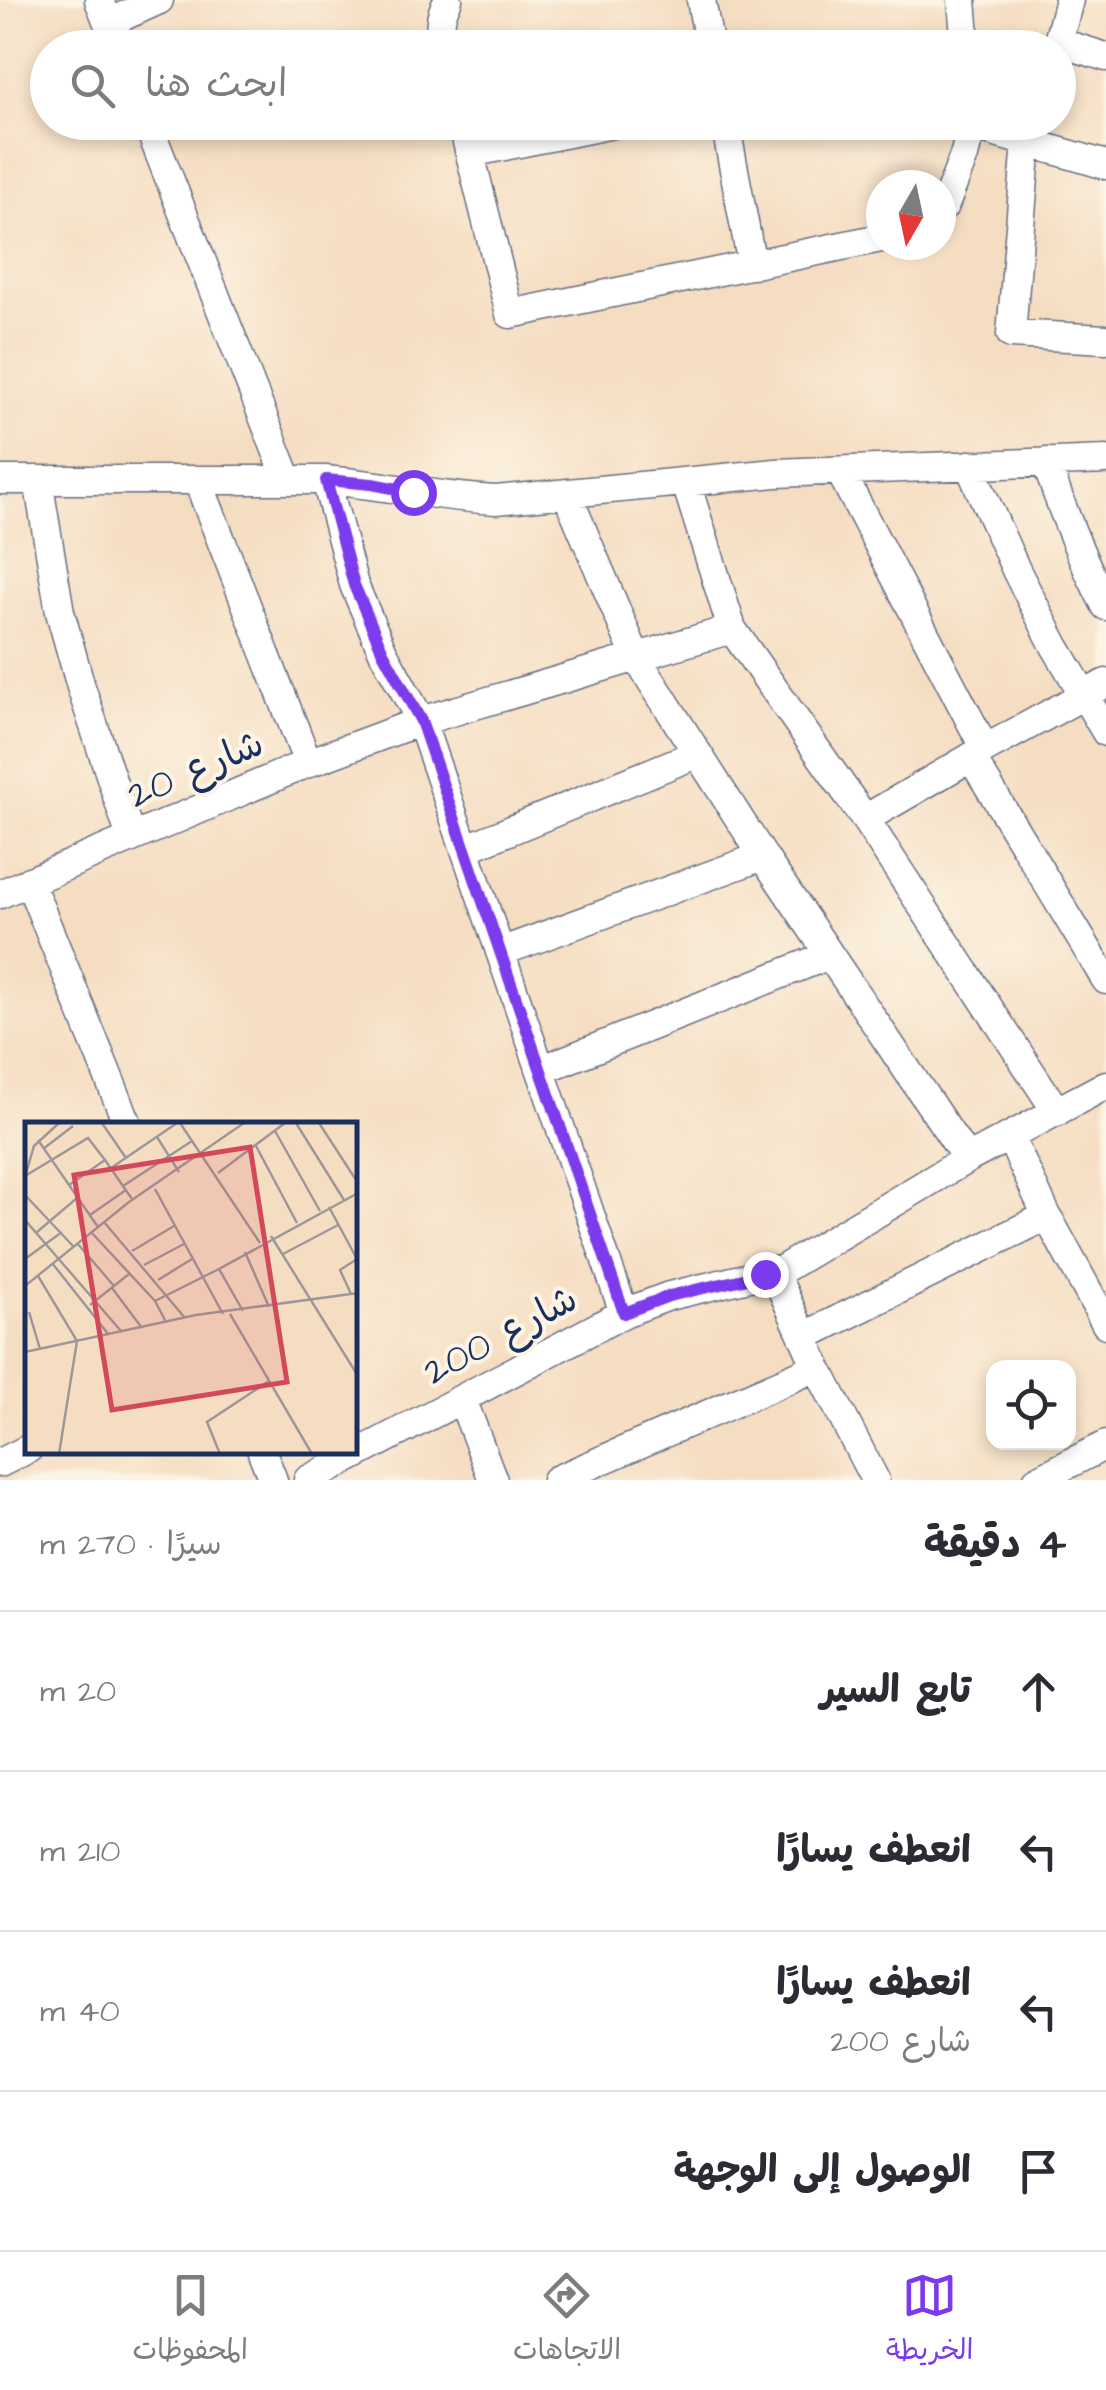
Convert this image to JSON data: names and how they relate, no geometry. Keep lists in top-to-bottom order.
{
  "streets": {
    "street": ["شارع 20", "شارع 200"]
  },
  "north": "bottom",
  "page": {
    "search": "ابحث هنا",
    "heading": ["4 دقيقة", "سيرًا · 270 m"],
    "list": [
      ["تابع السير", "20 m"],
      ["انعطف يسارًا", "210 m"],
      ["انعطف يسارًا", "شارع 200", "40 m"],
      "الوصول إلى الوجهة"
    ],
    "nav": ["الخريطة", "الاتجاهات", "المحفوظات"]
  }
}
